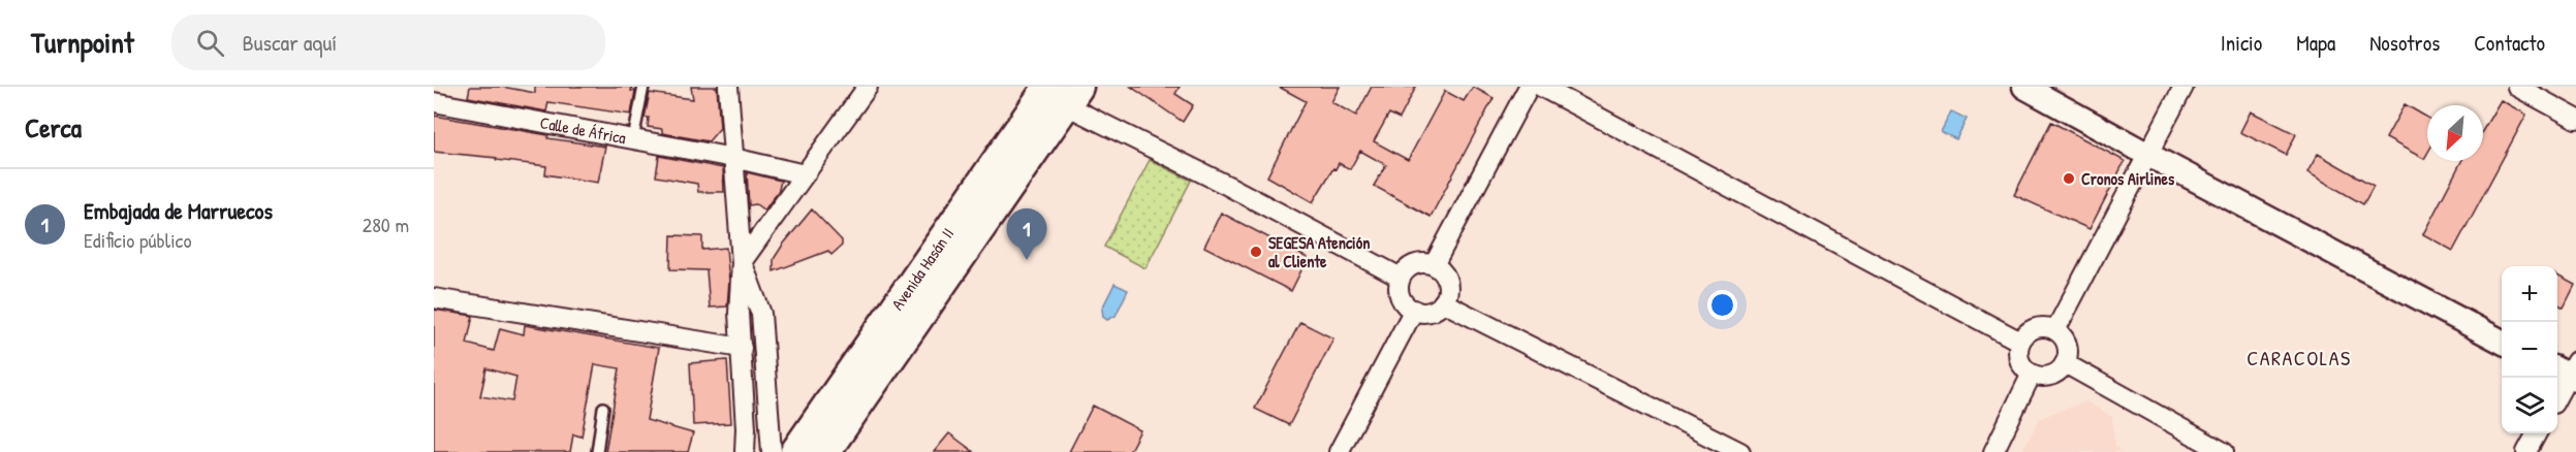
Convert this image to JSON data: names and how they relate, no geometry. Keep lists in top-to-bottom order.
{
  "streets": {
    "main road": ["Avenida Hasán II"],
    "street": ["Calle de África"]
  },
  "districts": ["CARACOLAS"],
  "places": ["Cronos Airlines", "SEGESA Atención al Cliente"],
  "north": "bottom left",
  "page": {
    "header": "Turnpoint",
    "search": "Buscar aquí",
    "nav": [
      "Inicio",
      "Mapa",
      "Nosotros",
      "Contacto"
    ],
    "heading": "Cerca",
    "list": [
      {
        "mark": "1",
        "name": "Embajada de Marruecos",
        "note": "Edificio público",
        "value": "280 m"
      }
    ],
    "pins": "1",
    "map_buttons": ["+", "−"]
  }
}
